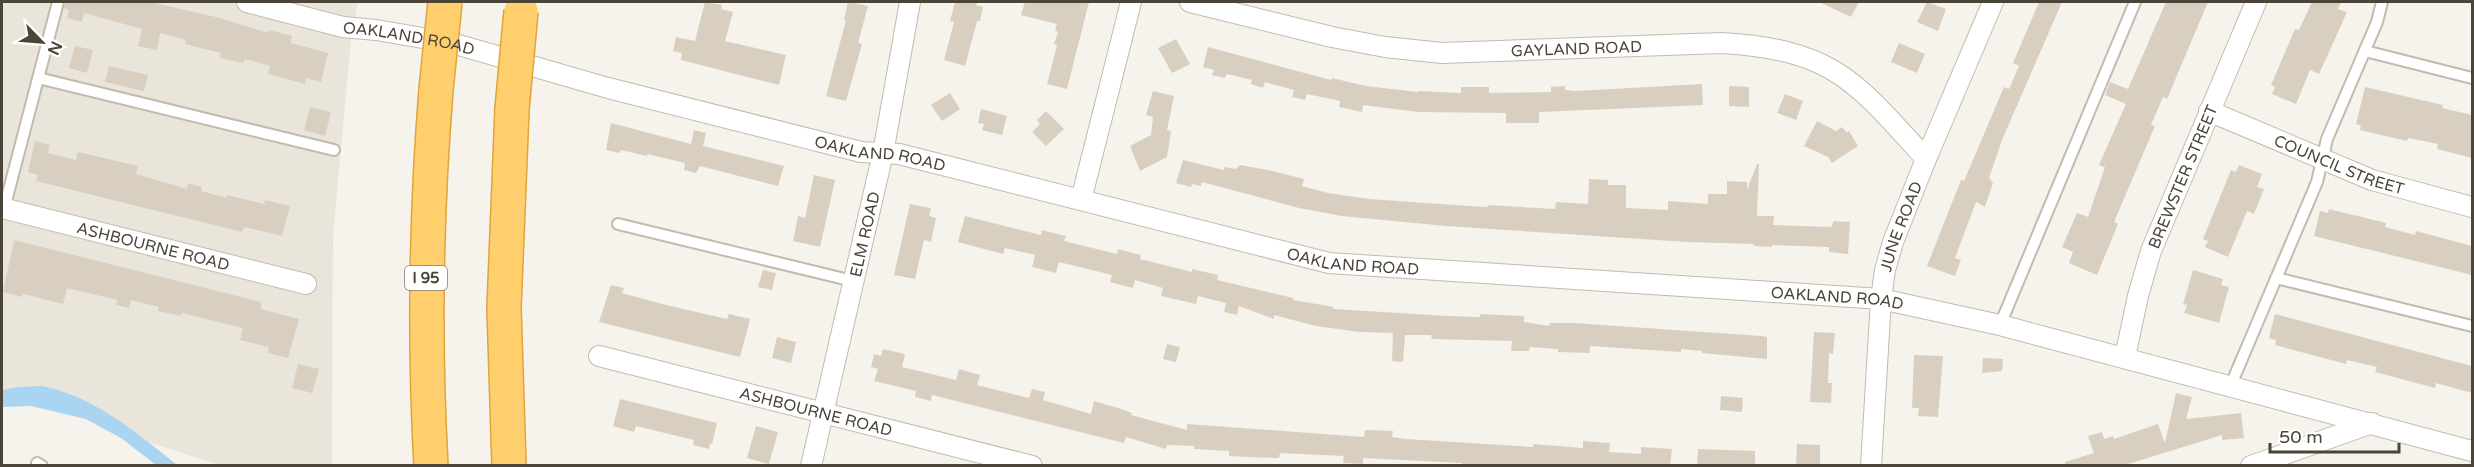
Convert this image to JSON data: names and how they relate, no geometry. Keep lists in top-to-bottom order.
{
  "streets": {
    "highway": ["I 95"],
    "street": [
      "OAKLAND ROAD",
      "GAYLAND ROAD",
      "COUNCIL STREET",
      "BREWSTER STREET",
      "JUNE ROAD",
      "ELM ROAD",
      "ASHBOURNE ROAD"
    ]
  },
  "crossings": [
    ["OAKLAND ROAD", "BREWSTER STREET"],
    ["OAKLAND ROAD", "JUNE ROAD"],
    ["OAKLAND ROAD", "ELM ROAD"],
    ["GAYLAND ROAD", "JUNE ROAD"],
    ["COUNCIL STREET", "BREWSTER STREET"],
    ["ELM ROAD", "ASHBOURNE ROAD"]
  ],
  "scale_bar": "50 m",
  "north": "bottom right"
}
